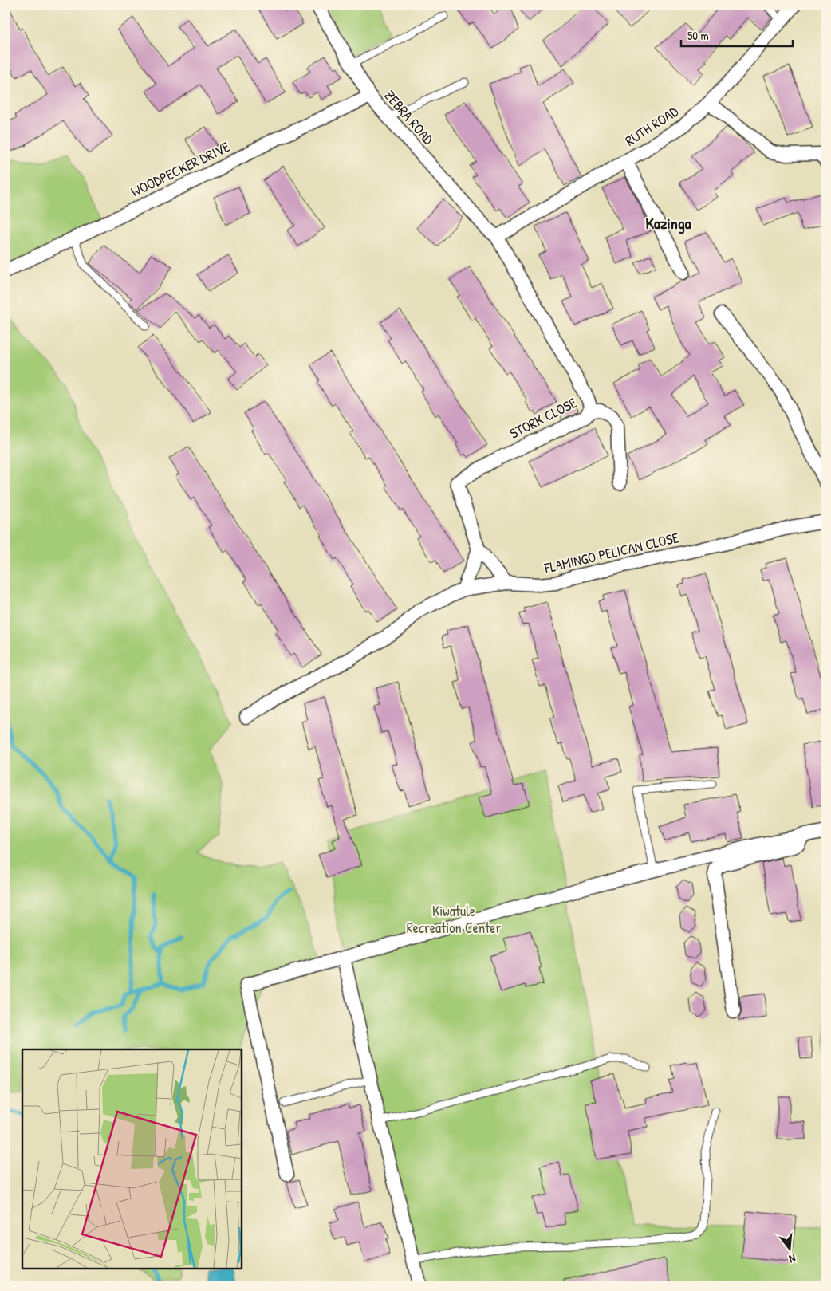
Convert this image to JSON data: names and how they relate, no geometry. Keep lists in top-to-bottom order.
{
  "streets": {
    "street": [
      "ZEBRA ROAD",
      "RUTH ROAD",
      "WOODPECKER DRIVE",
      "STORK CLOSE",
      "FLAMINGO PELICAN CLOSE"
    ]
  },
  "crossings": [
    ["ZEBRA ROAD", "RUTH ROAD"],
    ["ZEBRA ROAD", "WOODPECKER DRIVE"],
    ["ZEBRA ROAD", "STORK CLOSE"],
    ["RUTH ROAD", "STORK CLOSE"],
    ["STORK CLOSE", "FLAMINGO PELICAN CLOSE"]
  ],
  "districts": ["Kazinga"],
  "parks": ["Kiwatule Recreation Center"],
  "scale_bar": "50 m",
  "north": "bottom"
}
